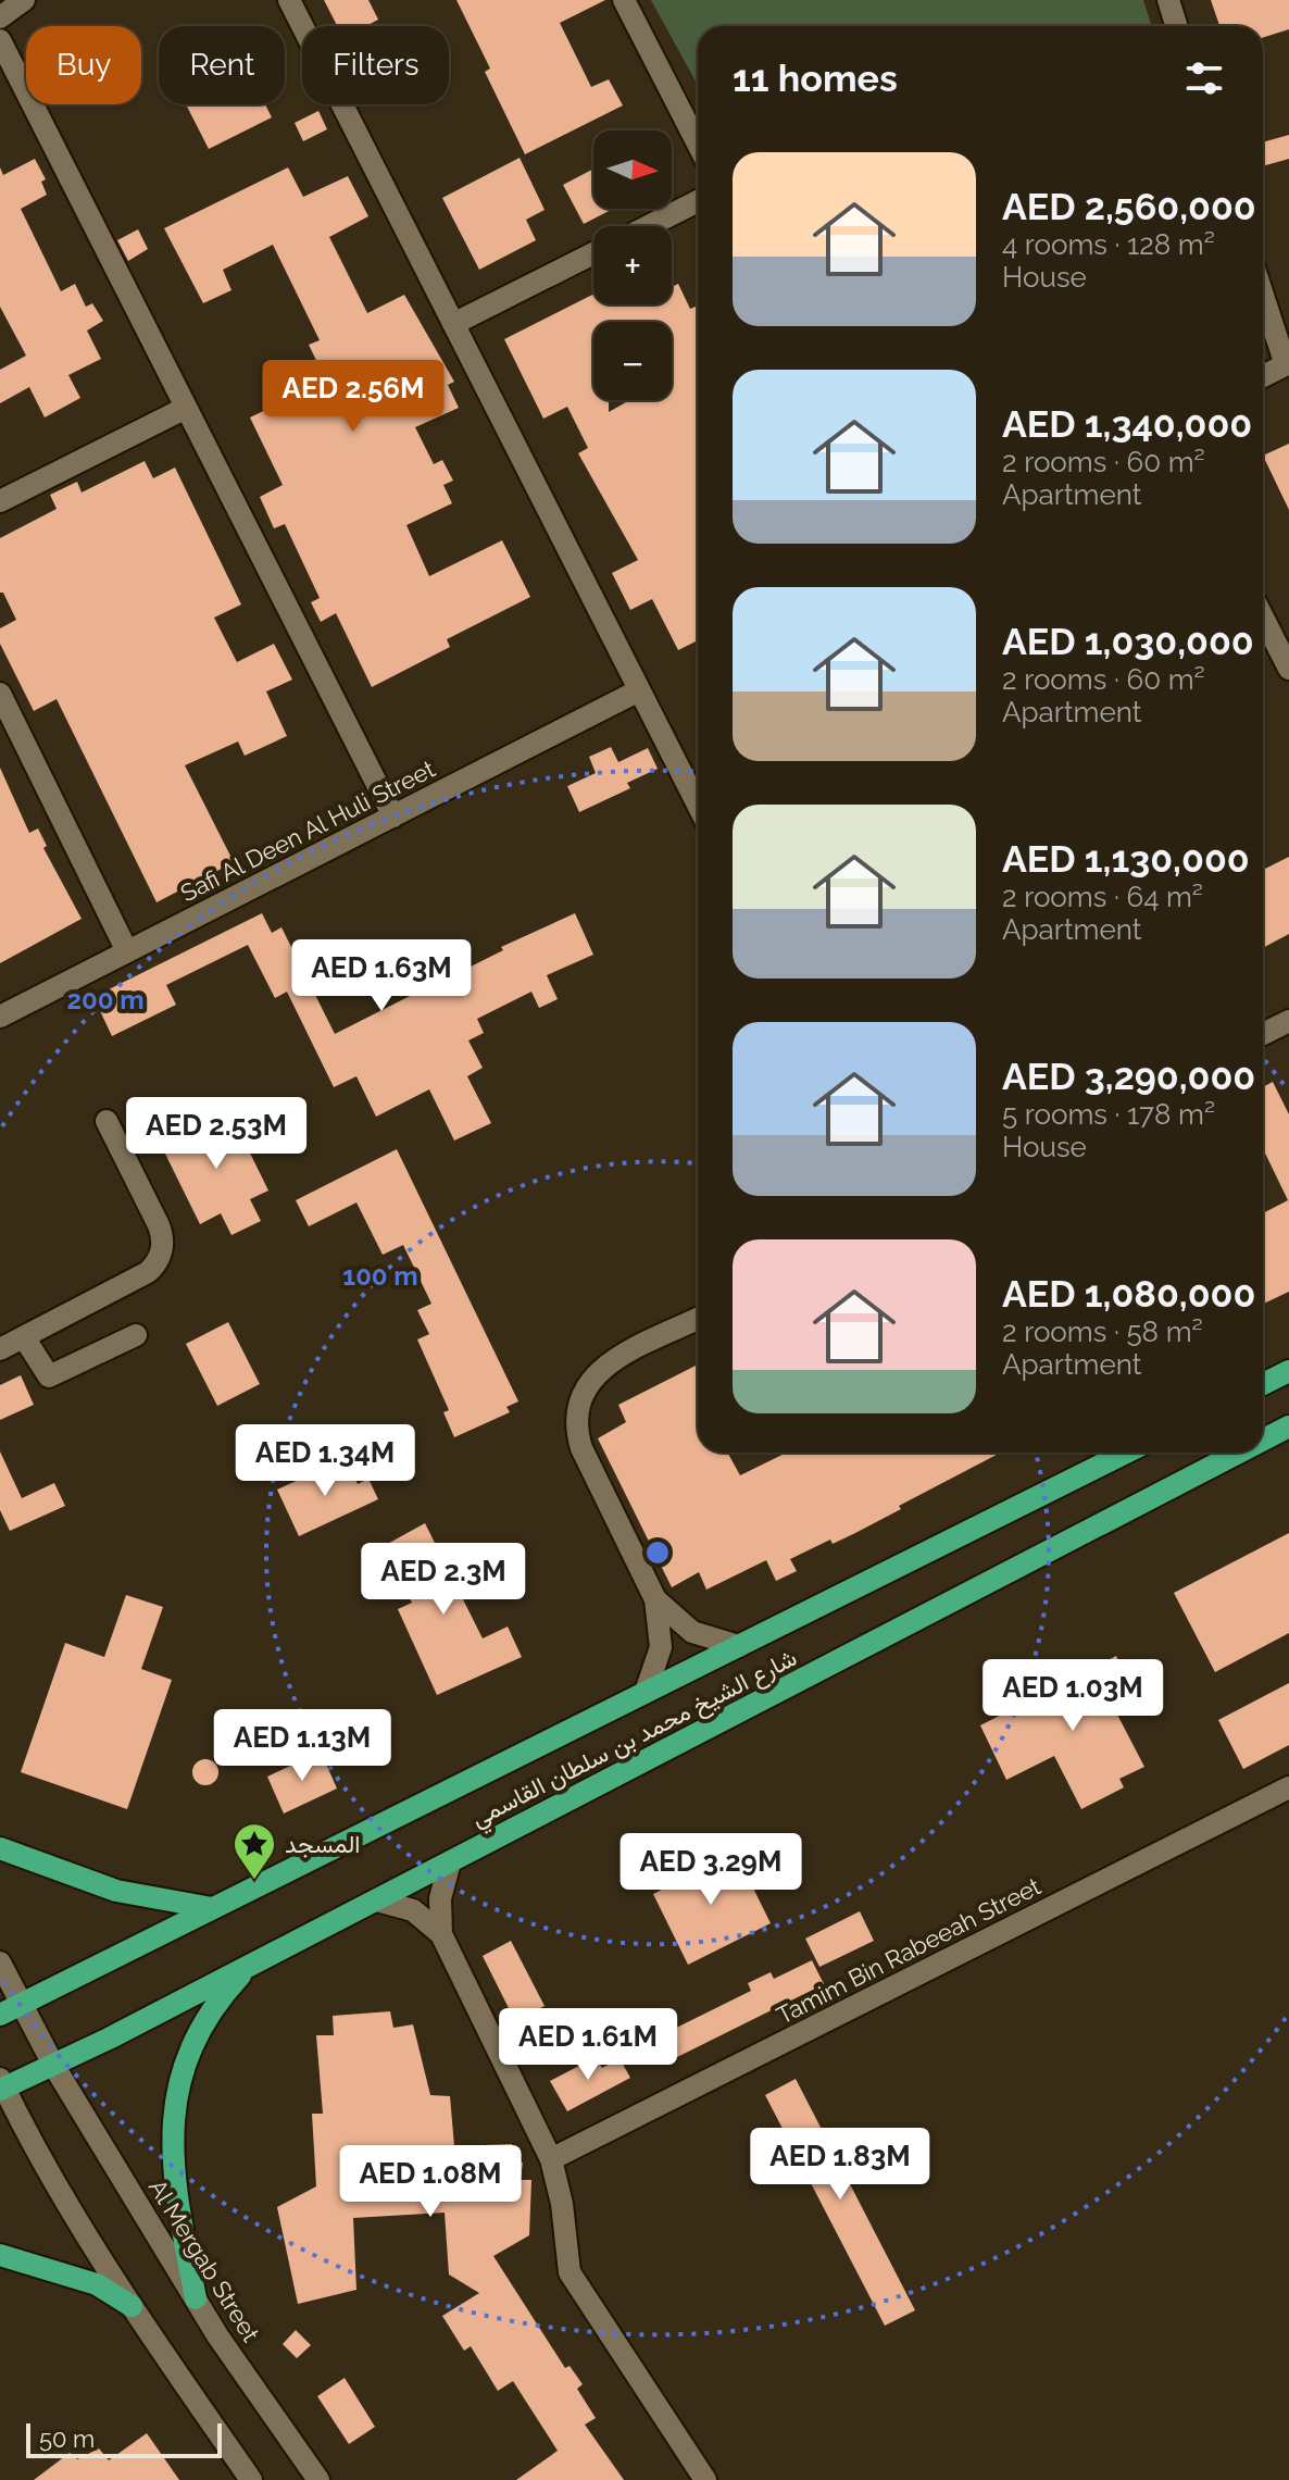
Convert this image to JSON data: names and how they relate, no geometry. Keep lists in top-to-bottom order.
{
  "streets": {
    "main road": ["شارع الشيخ محمد بن سلطان القاسمي"],
    "street": ["Safi Al Deen Al Huli Street", "Tamim Bin Rabeeah Street", "Al Mergab Street"]
  },
  "crossings": [
    ["شارع الشيخ محمد بن سلطان القاسمي", "Al Mergab Street"]
  ],
  "places": {
    "place": ["المسجد"]
  },
  "scale_bar": "50 m",
  "north": "right",
  "page": {
    "chip": ["Buy", "Rent", "Filters"],
    "heading": "11 homes",
    "map_buttons": ["+", "−"],
    "list": [
      {
        "name": "AED 2,560,000",
        "note": "4 rooms · 128 m² · House"
      },
      {
        "name": "AED 1,340,000",
        "note": "2 rooms · 60 m² · Apartment"
      },
      {
        "name": "AED 1,030,000",
        "note": "2 rooms · 60 m² · Apartment"
      },
      {
        "name": "AED 1,130,000",
        "note": "2 rooms · 64 m² · Apartment"
      },
      {
        "name": "AED 3,290,000",
        "note": "5 rooms · 178 m² · House"
      },
      {
        "name": "AED 1,080,000",
        "note": "2 rooms · 58 m² · Apartment"
      }
    ],
    "price": [
      "AED 2.56M",
      "AED 1.63M",
      "AED 2.53M",
      "AED 1.34M",
      "AED 2.3M",
      "AED 1.03M",
      "AED 1.13M",
      "AED 3.29M",
      "AED 1.61M",
      "AED 1.83M",
      "AED 1.08M"
    ],
    "scale": "50 m"
  },
  "rings": ["200 m", "100 m"]
}
